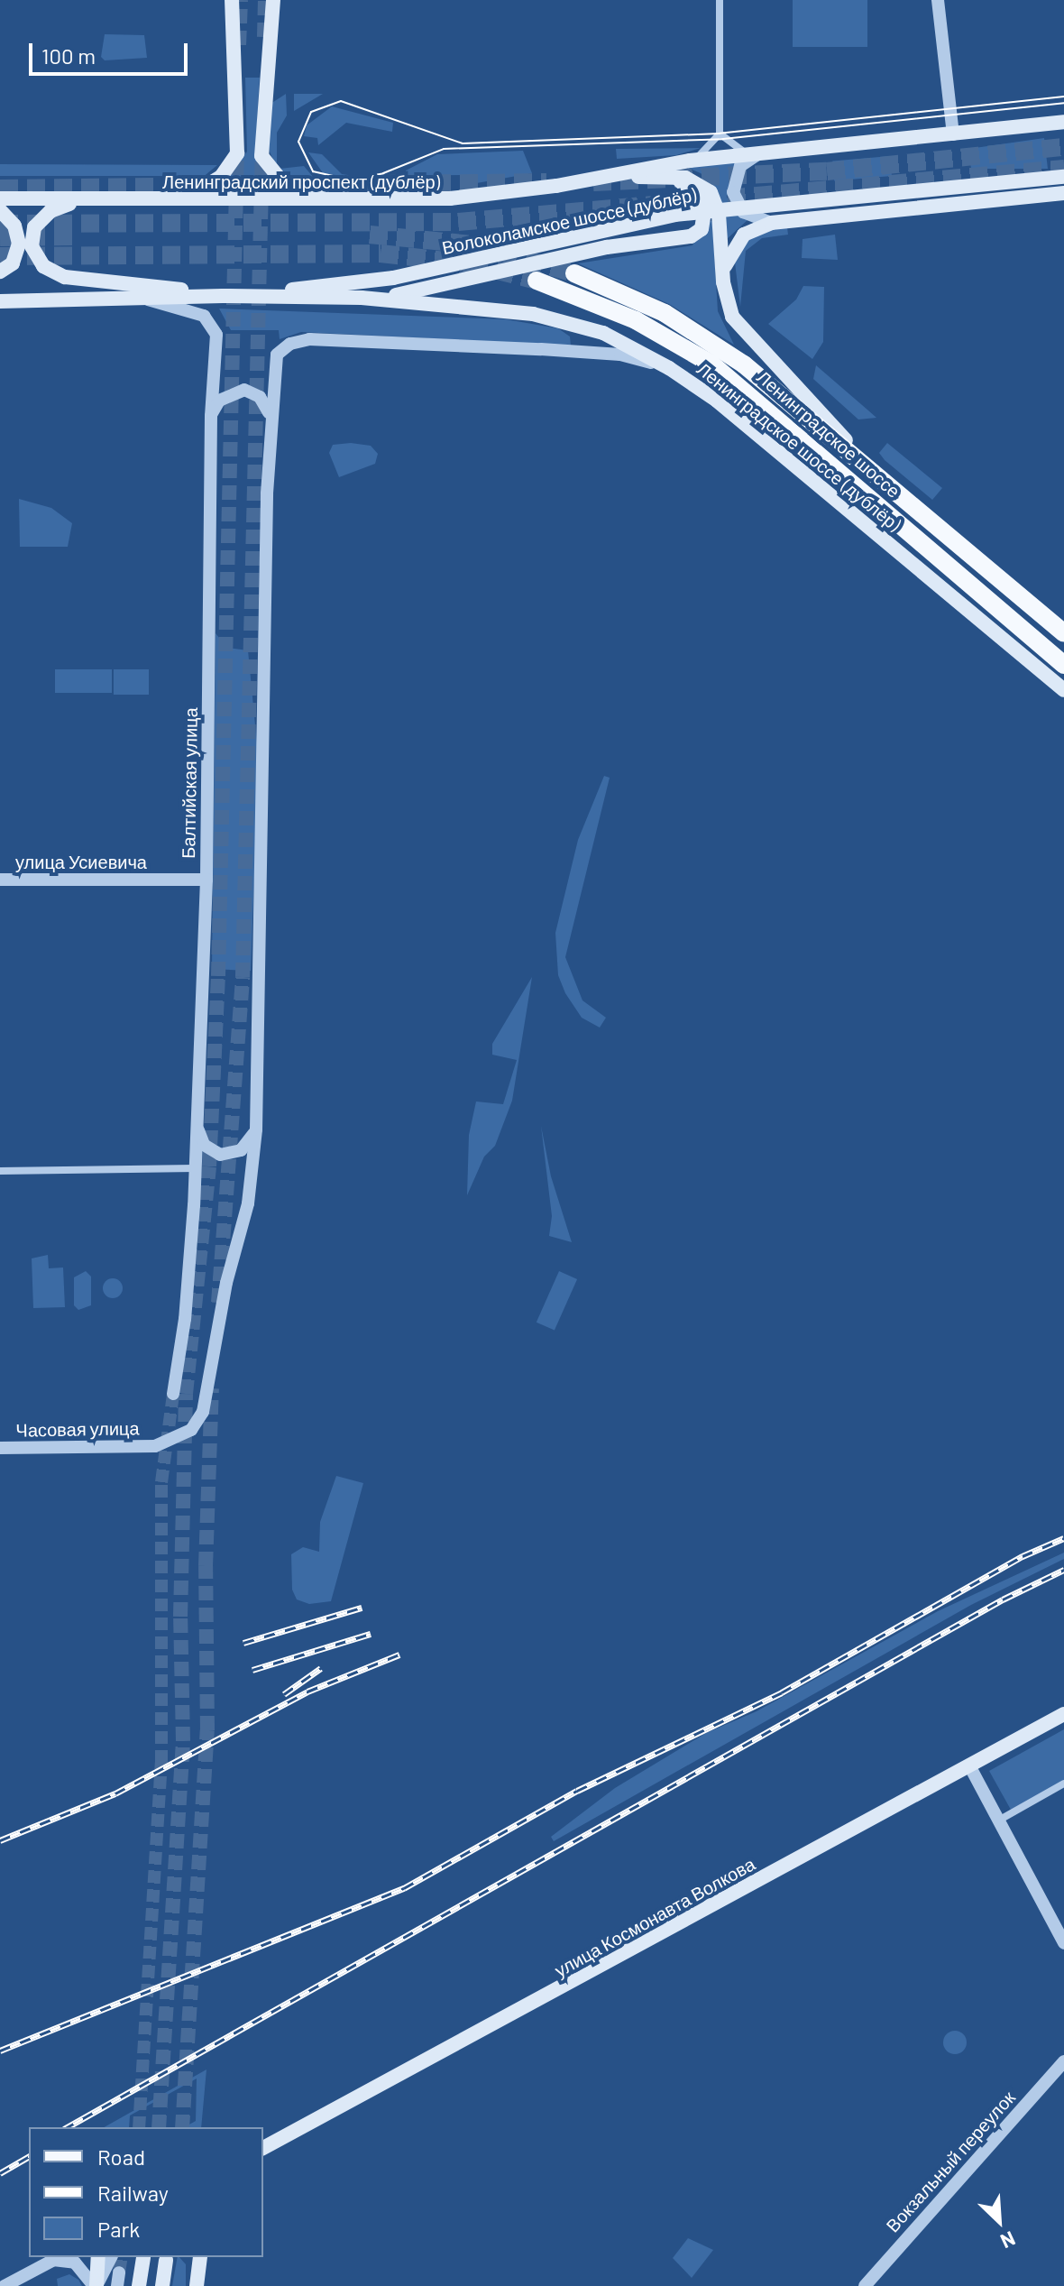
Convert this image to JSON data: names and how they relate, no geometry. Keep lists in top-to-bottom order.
{
  "streets": {
    "main road": [
      "Ленинградский проспект (дублёр)",
      "Волоколамское шоссе (дублёр)",
      "Ленинградское шоссе",
      "Ленинградское шоссе (дублёр)",
      "улица Космонавта Волкова"
    ],
    "street": [
      "Балтийская улица",
      "улица Усиевича",
      "Часовая улица",
      "Вокзальный переулок"
    ]
  },
  "crossings": [
    ["Ленинградский проспект (дублёр)", "Волоколамское шоссе (дублёр)"],
    ["Волоколамское шоссе (дублёр)", "Ленинградское шоссе (дублёр)"],
    ["Балтийская улица", "улица Усиевича"]
  ],
  "legend": ["Road", "Railway", "Park"],
  "scale_bar": "100 m",
  "north": "bottom right"
}
